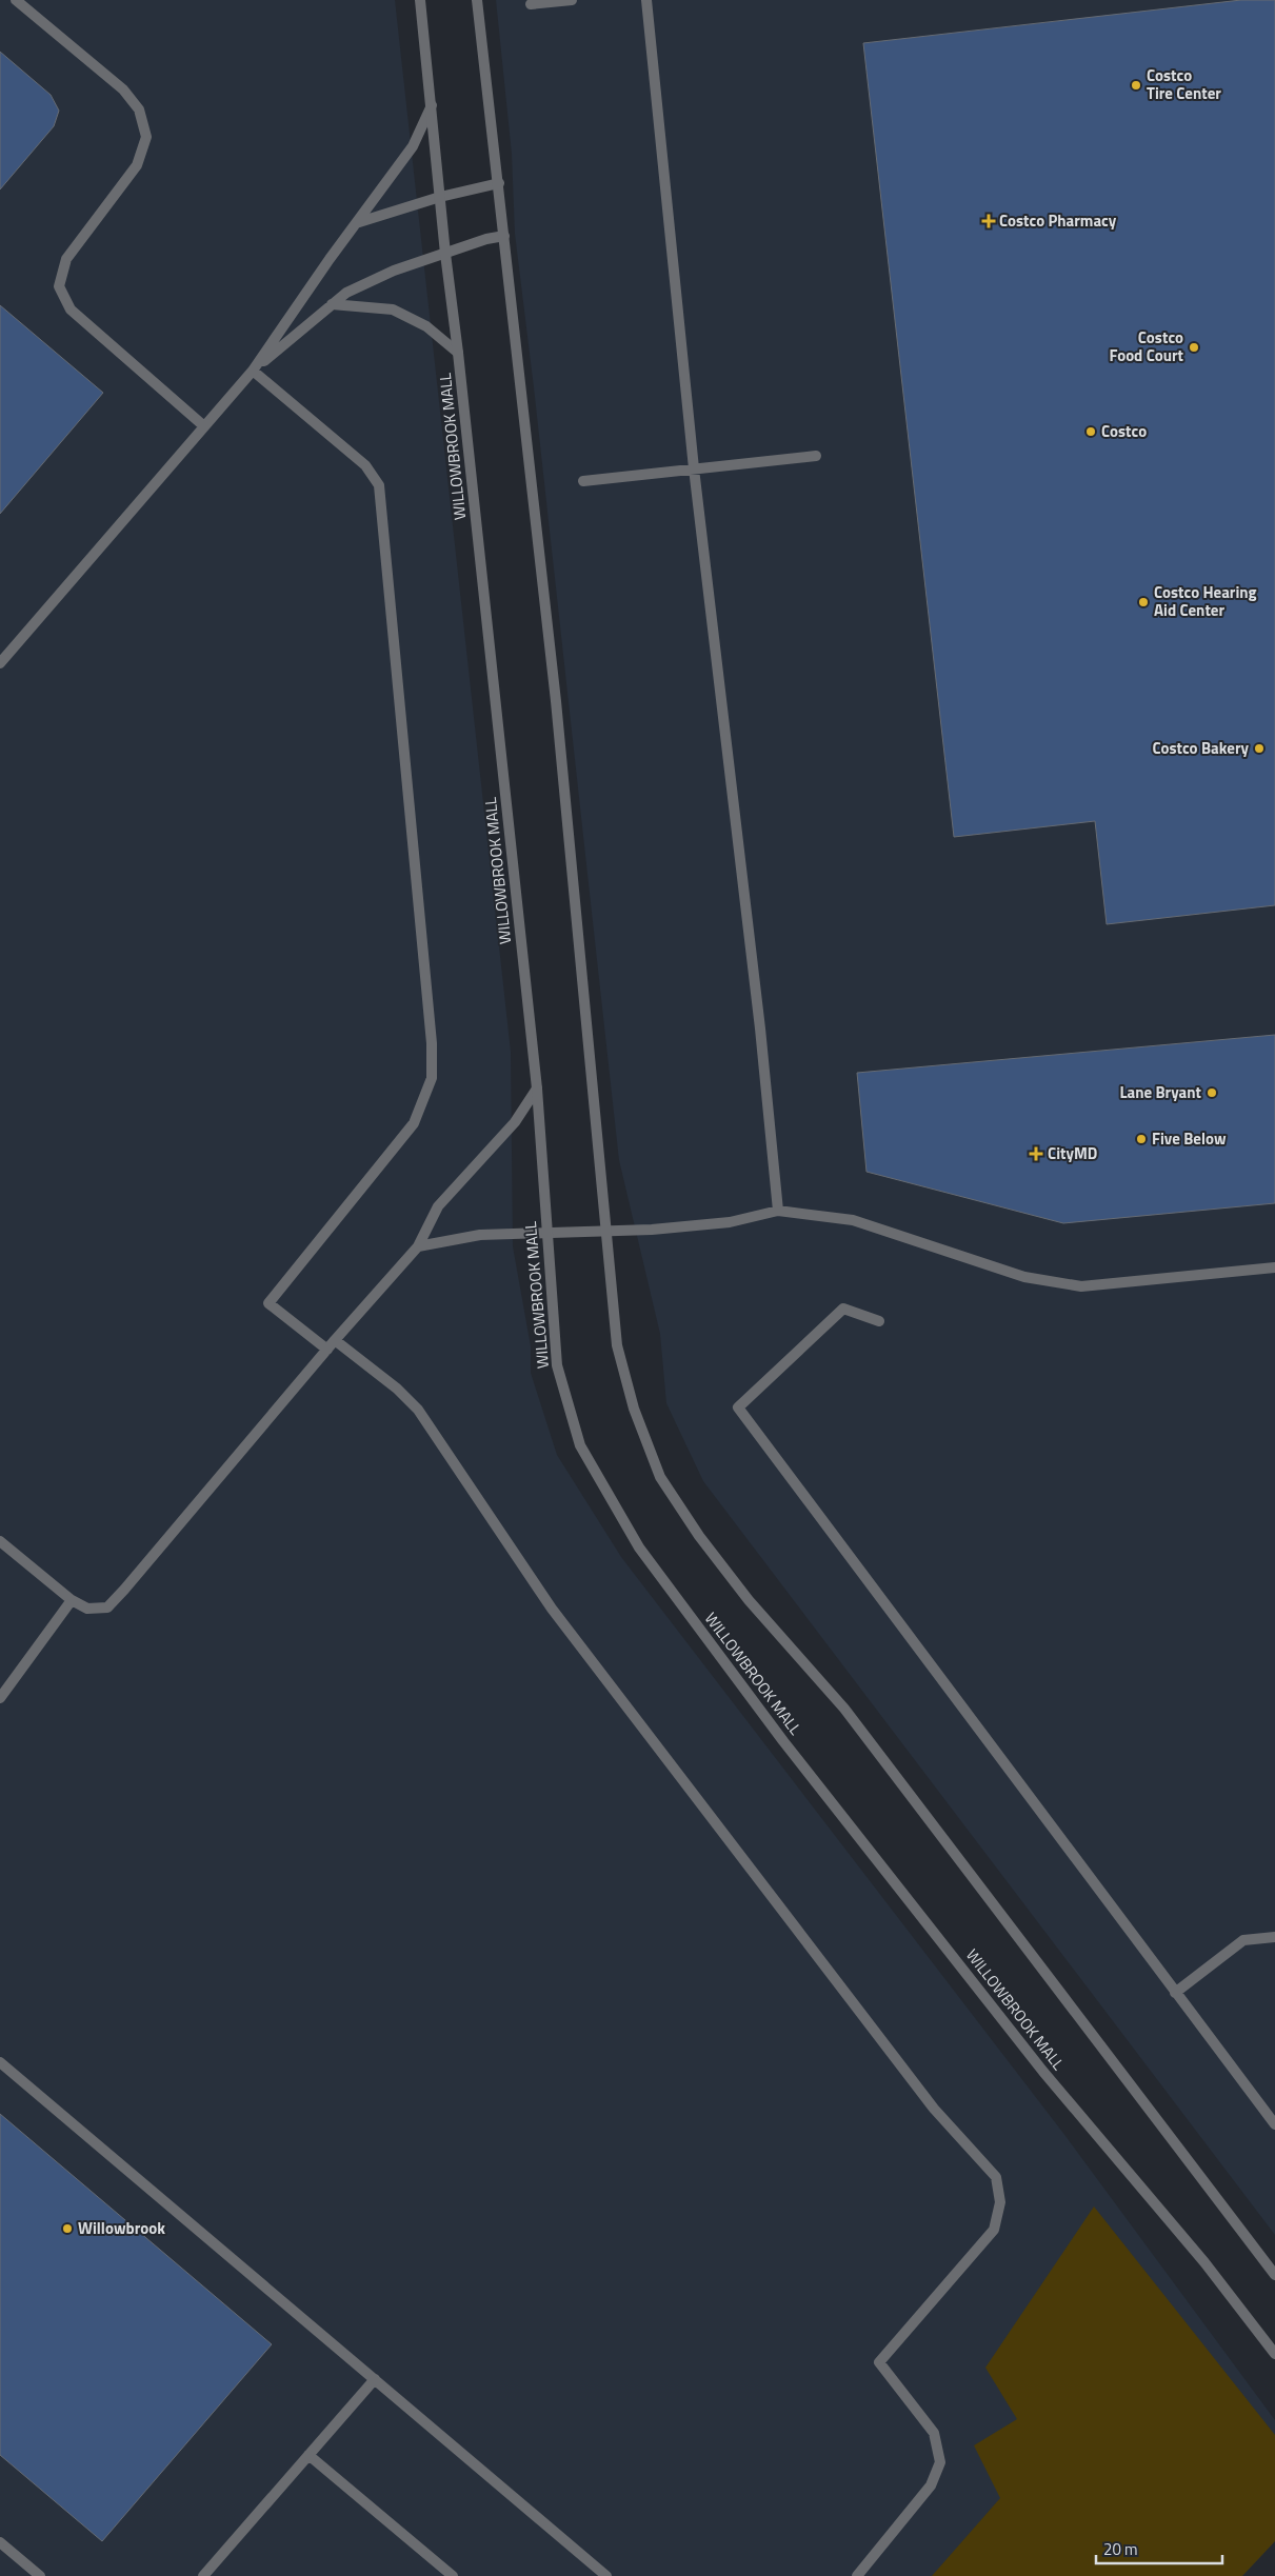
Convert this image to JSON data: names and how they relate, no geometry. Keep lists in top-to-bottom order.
{
  "streets": {
    "street": ["WILLOWBROOK MALL"]
  },
  "places": {
    "other": [
      "Costco Tire Center",
      "Costco Food Court",
      "Costco",
      "Costco Hearing Aid Center",
      "Costco Bakery",
      "Lane Bryant",
      "Five Below",
      "Willowbrook"
    ],
    "health": ["Costco Pharmacy", "CityMD"]
  },
  "scale_bar": "20 m"
}
